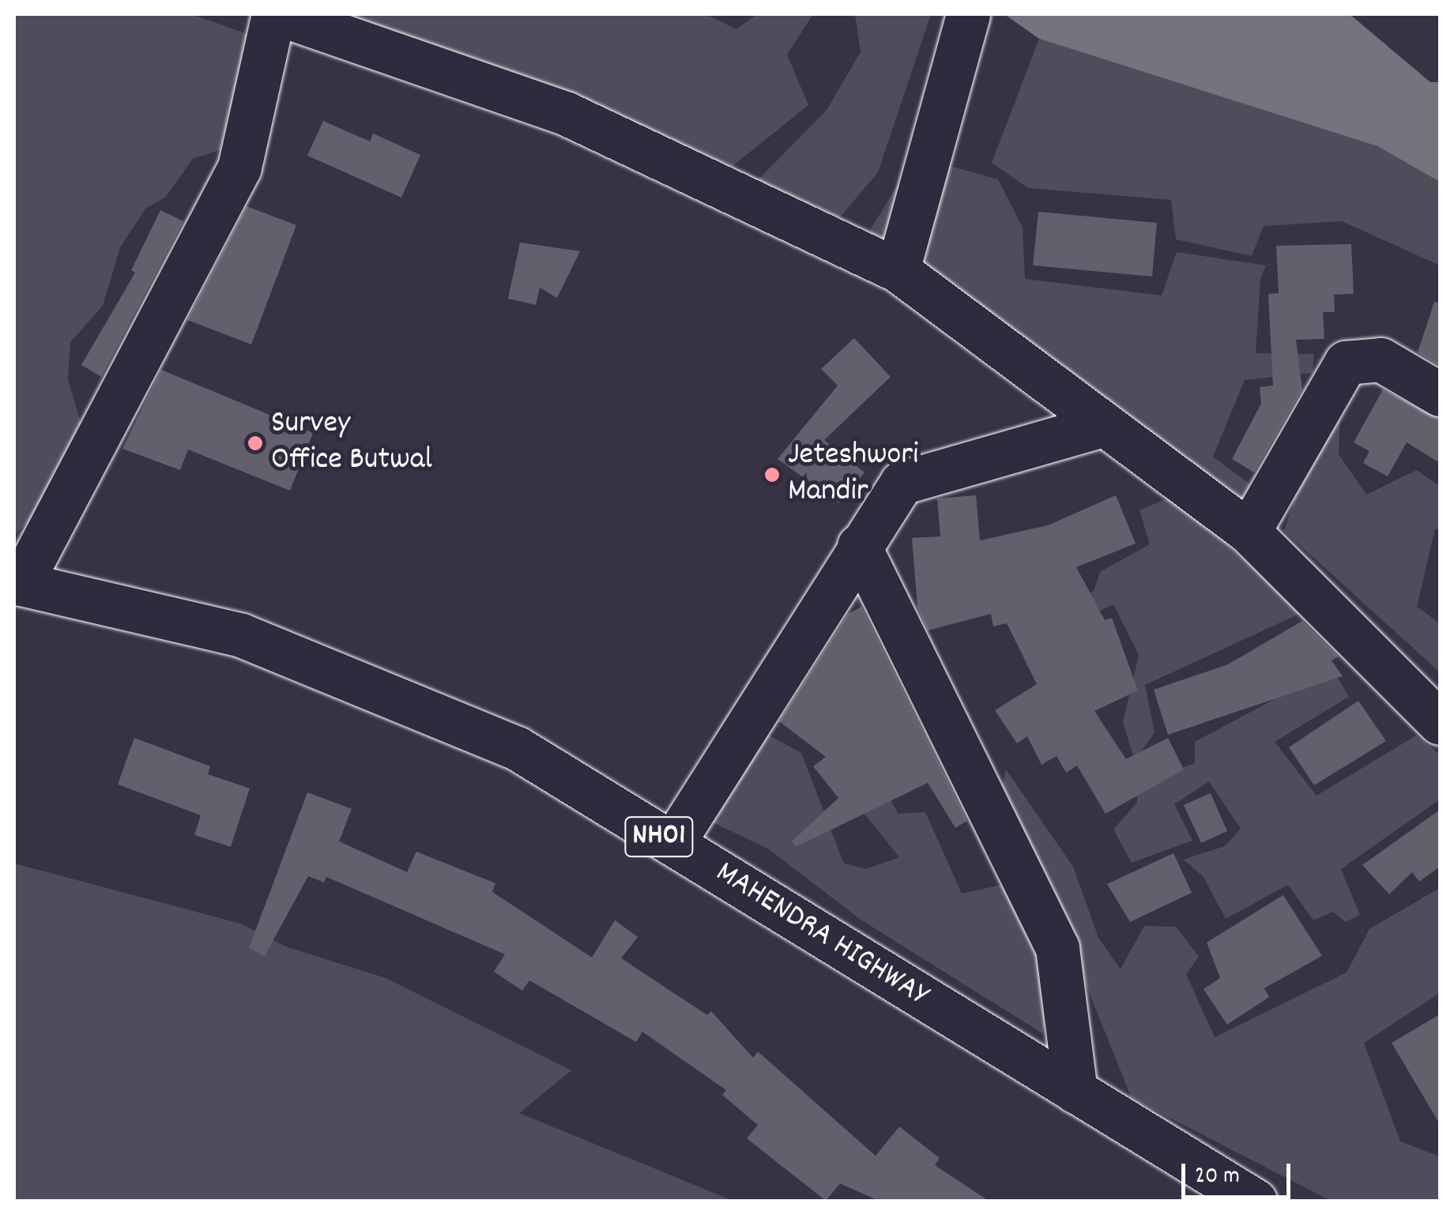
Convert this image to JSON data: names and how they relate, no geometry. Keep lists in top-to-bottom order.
{
  "streets": {
    "main road": ["NH01", "MAHENDRA HIGHWAY"]
  },
  "places": ["Survey Office Butwal", "Jeteshwori Mandir"],
  "scale_bar": "20 m"
}
